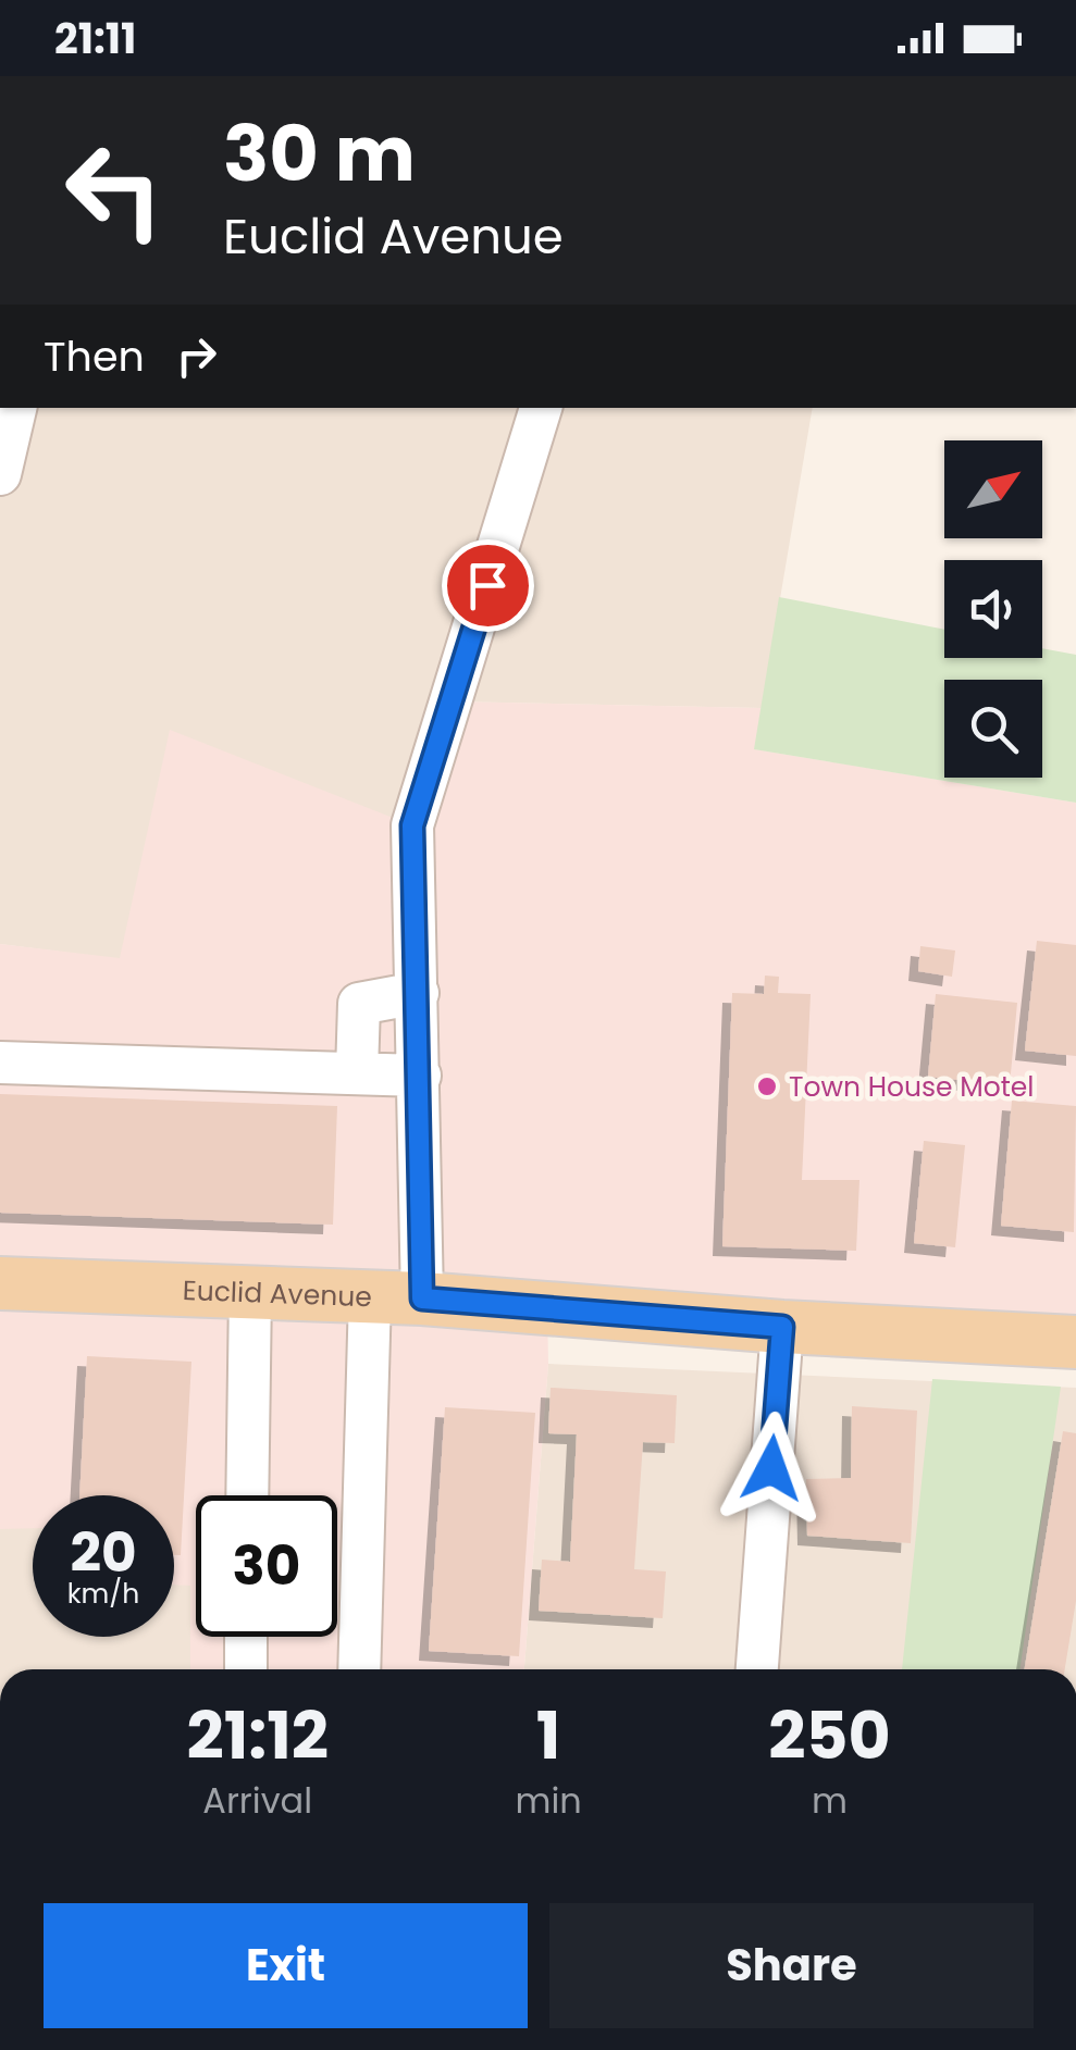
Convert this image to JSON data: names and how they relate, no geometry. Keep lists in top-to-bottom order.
{
  "streets": {
    "main road": ["Euclid Avenue"]
  },
  "places": ["Town House Motel"],
  "north": "top right",
  "page": {
    "status": "21:11",
    "turn": ["30 m", "Euclid Avenue"],
    "then": "Then",
    "speed": "20 km/h",
    "limit": "30",
    "eta": [
      "21:12",
      "Arrival",
      "1",
      "min",
      "250",
      "m"
    ],
    "buttons": ["Exit", "Share"]
  }
}
